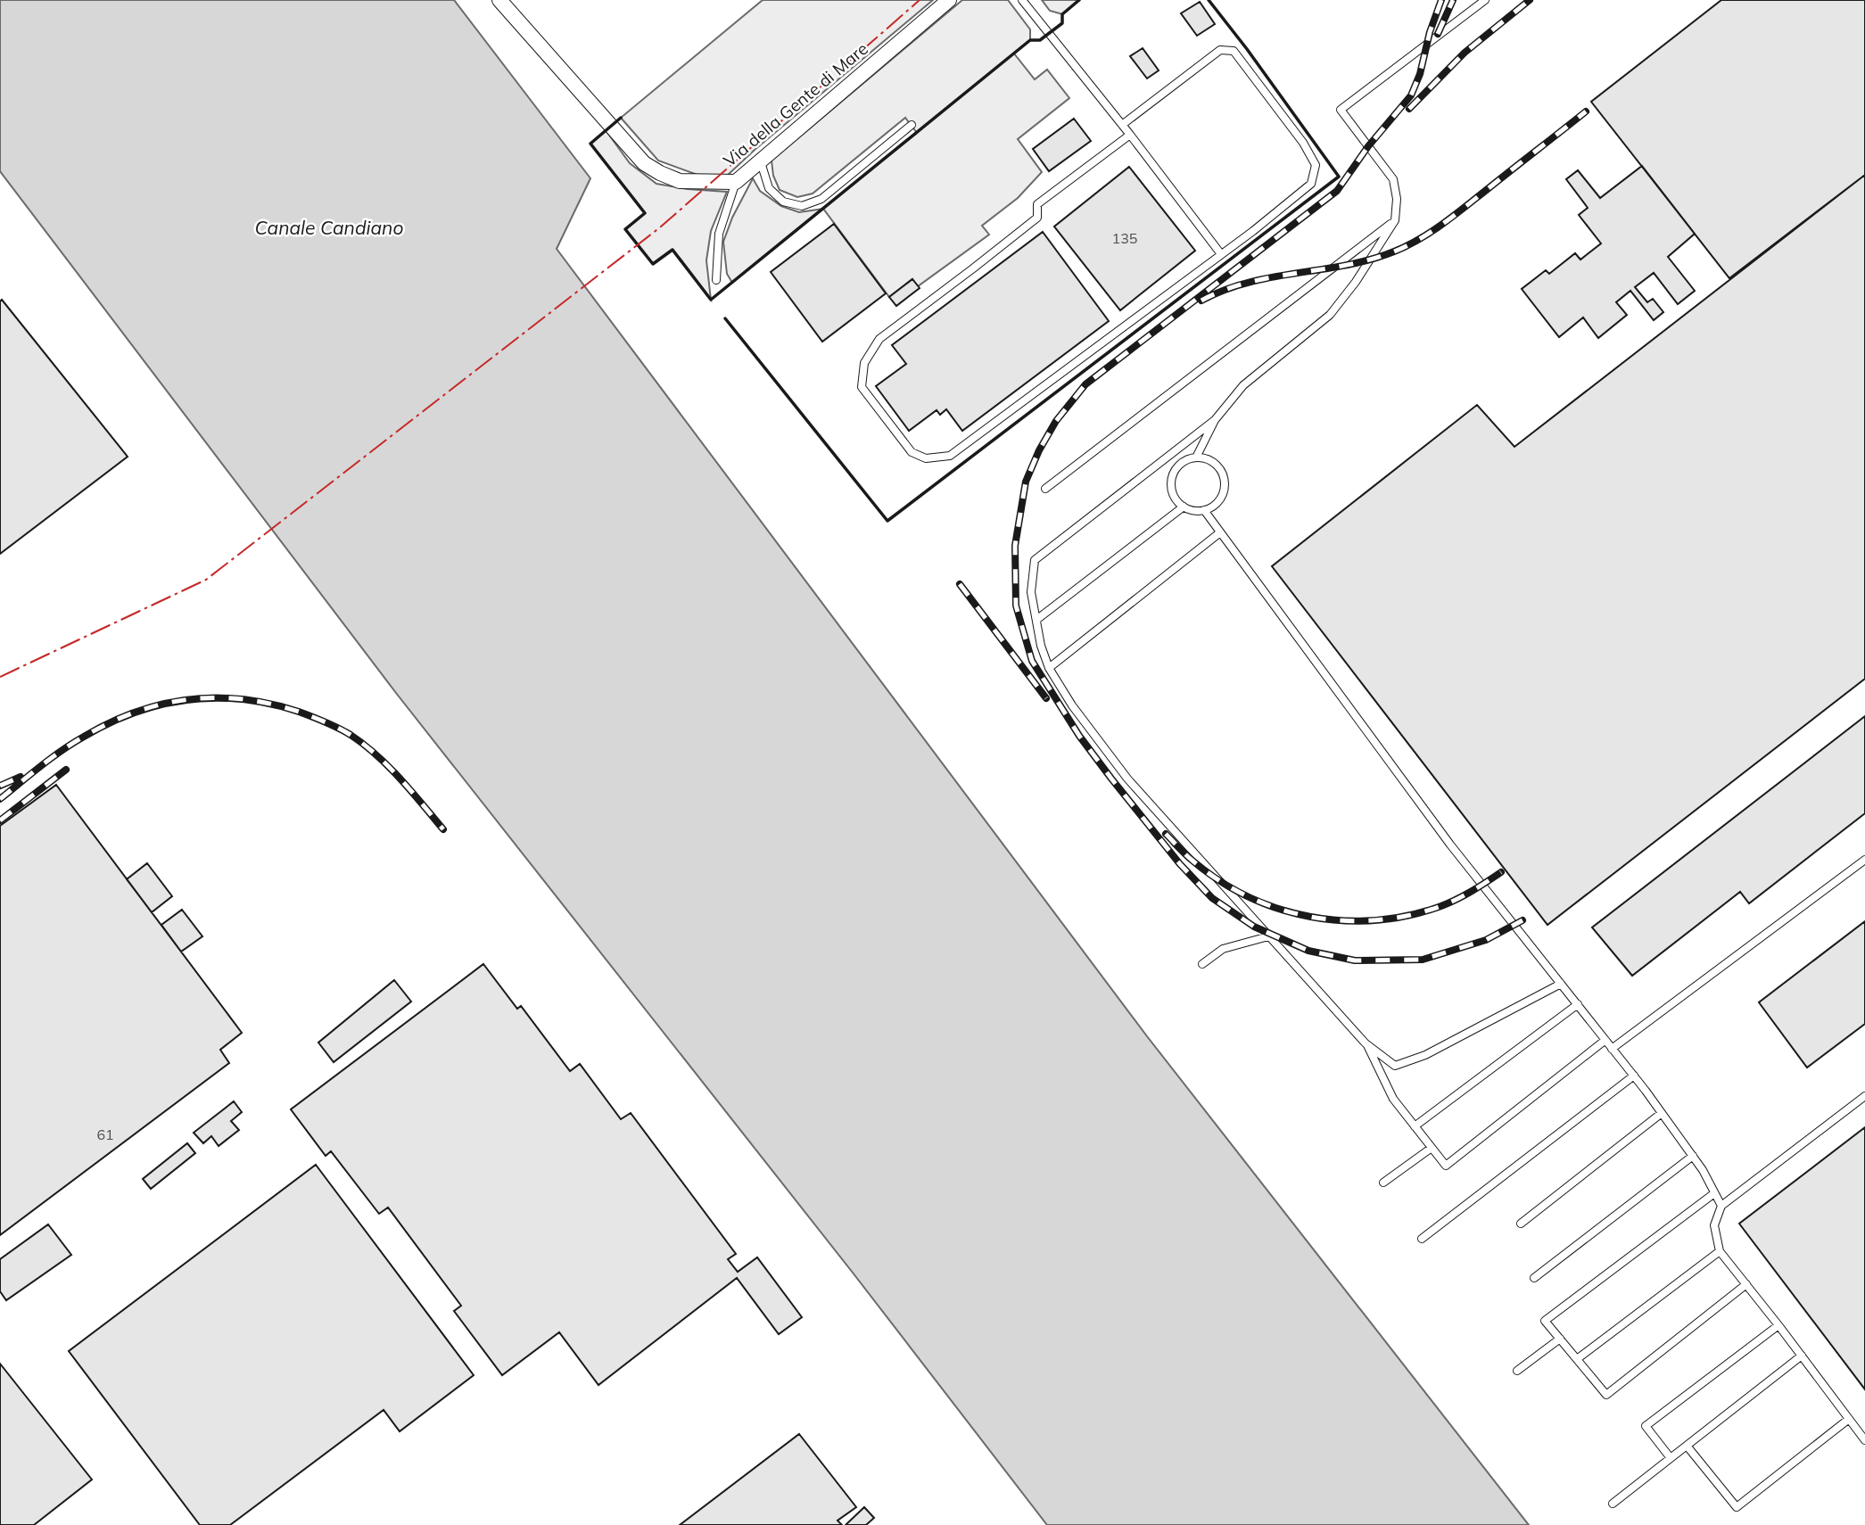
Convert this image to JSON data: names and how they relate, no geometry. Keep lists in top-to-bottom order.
{
  "streets": {
    "street": ["Via della Gente di Mare"]
  },
  "water": ["Canale Candiano"],
  "house_numbers": ["135", "61"]
}
